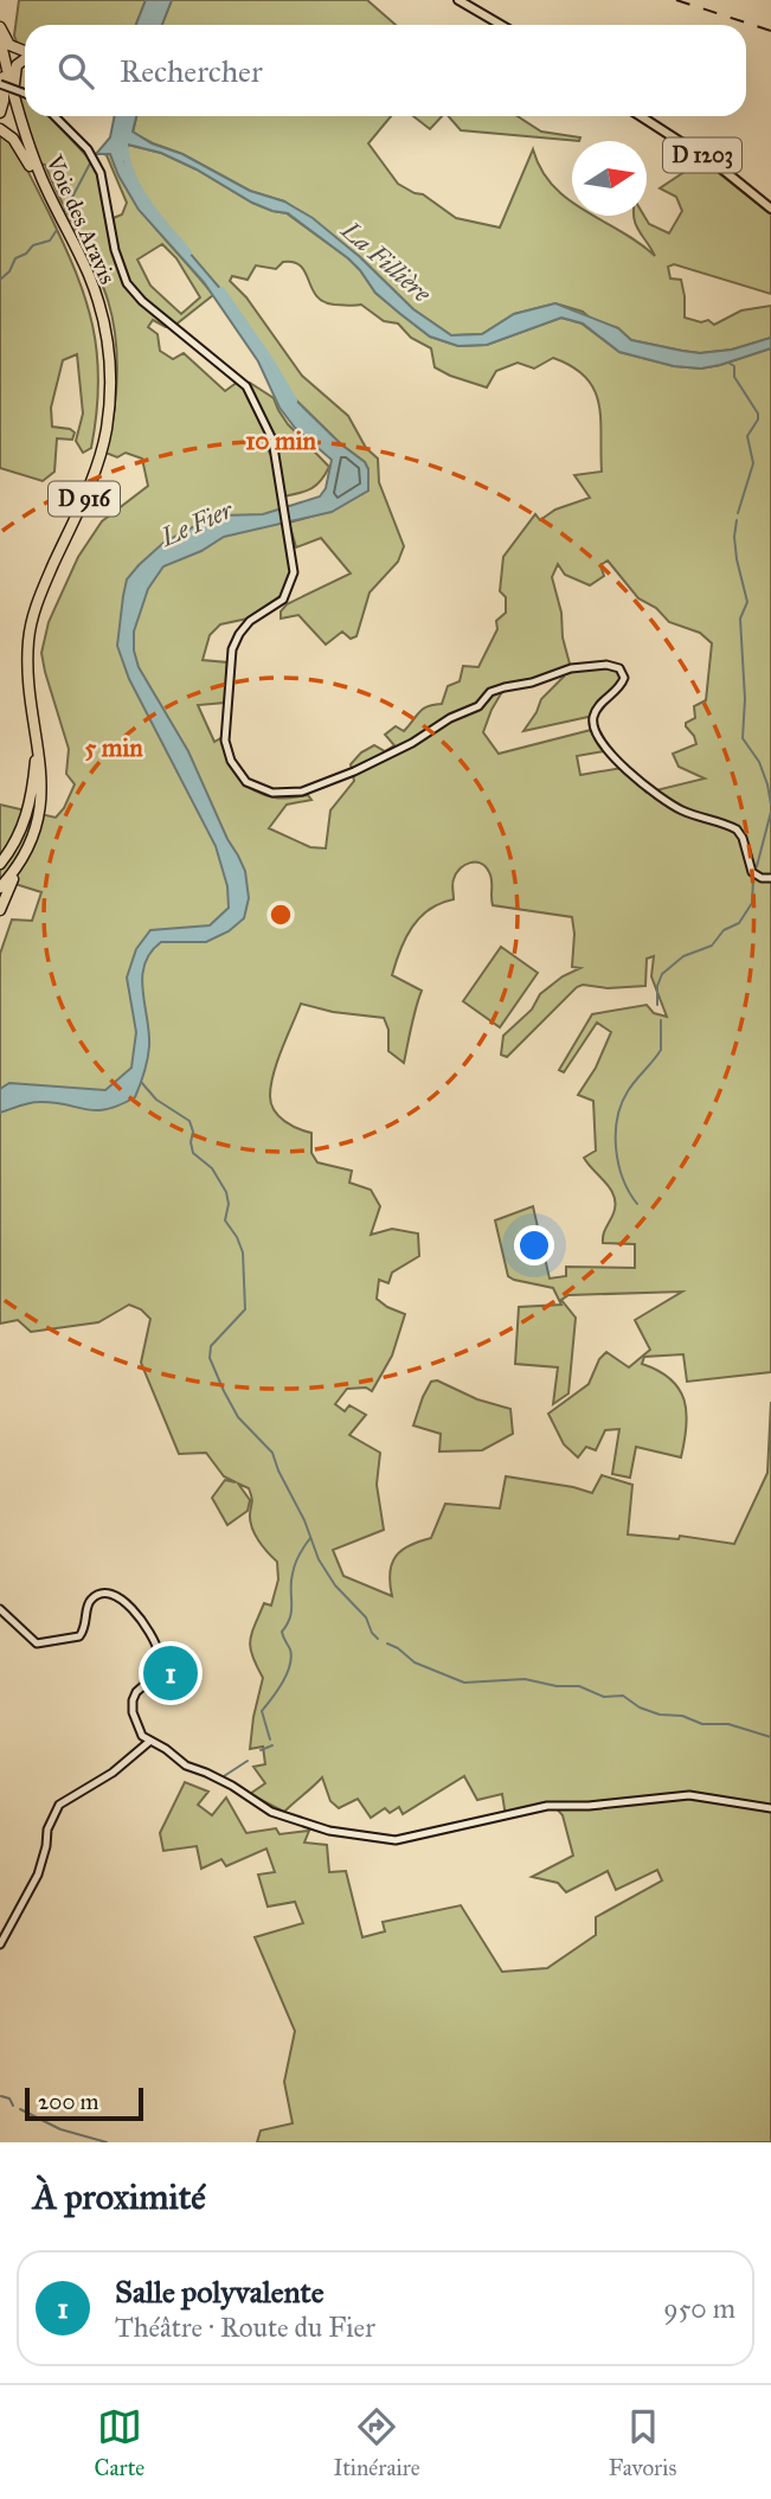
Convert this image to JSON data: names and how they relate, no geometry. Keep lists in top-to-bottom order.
{
  "streets": {
    "highway": ["Voie des Aravis", "D 916"],
    "main road": ["D 1203"]
  },
  "water": ["La Fillière", "Le Fier"],
  "scale_bar": "200 m",
  "north": "right",
  "page": {
    "search": "Rechercher",
    "pins": "1",
    "scale": "200 m",
    "heading": "À proximité",
    "list": [
      {
        "mark": "1",
        "name": "Salle polyvalente",
        "note": "Théâtre · Route du Fier",
        "value": "950 m"
      }
    ],
    "nav": ["Carte", "Itinéraire", "Favoris"]
  },
  "rings": ["10 min", "5 min"]
}
